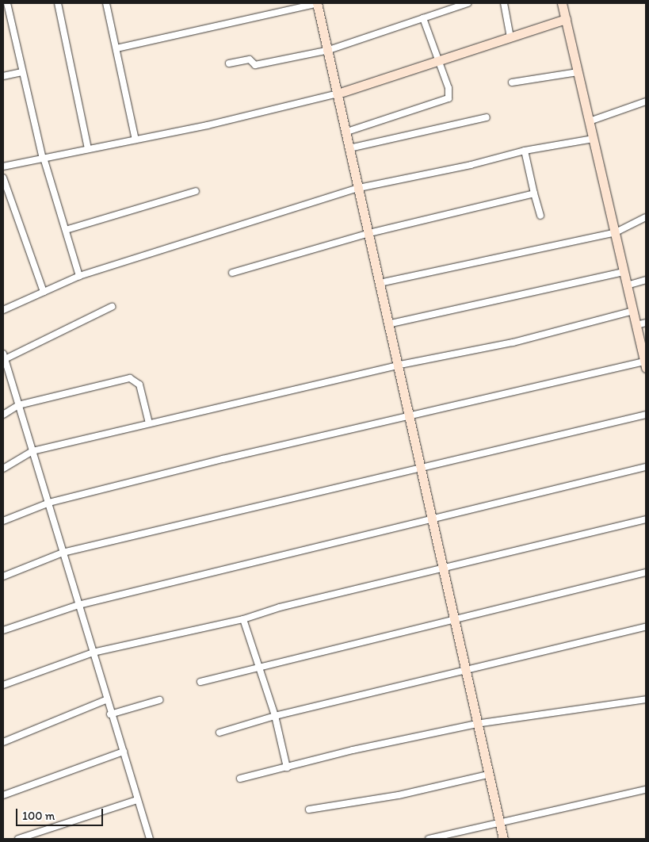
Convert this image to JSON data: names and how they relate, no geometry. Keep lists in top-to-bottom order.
{
  "scale_bar": "100 m"
}
